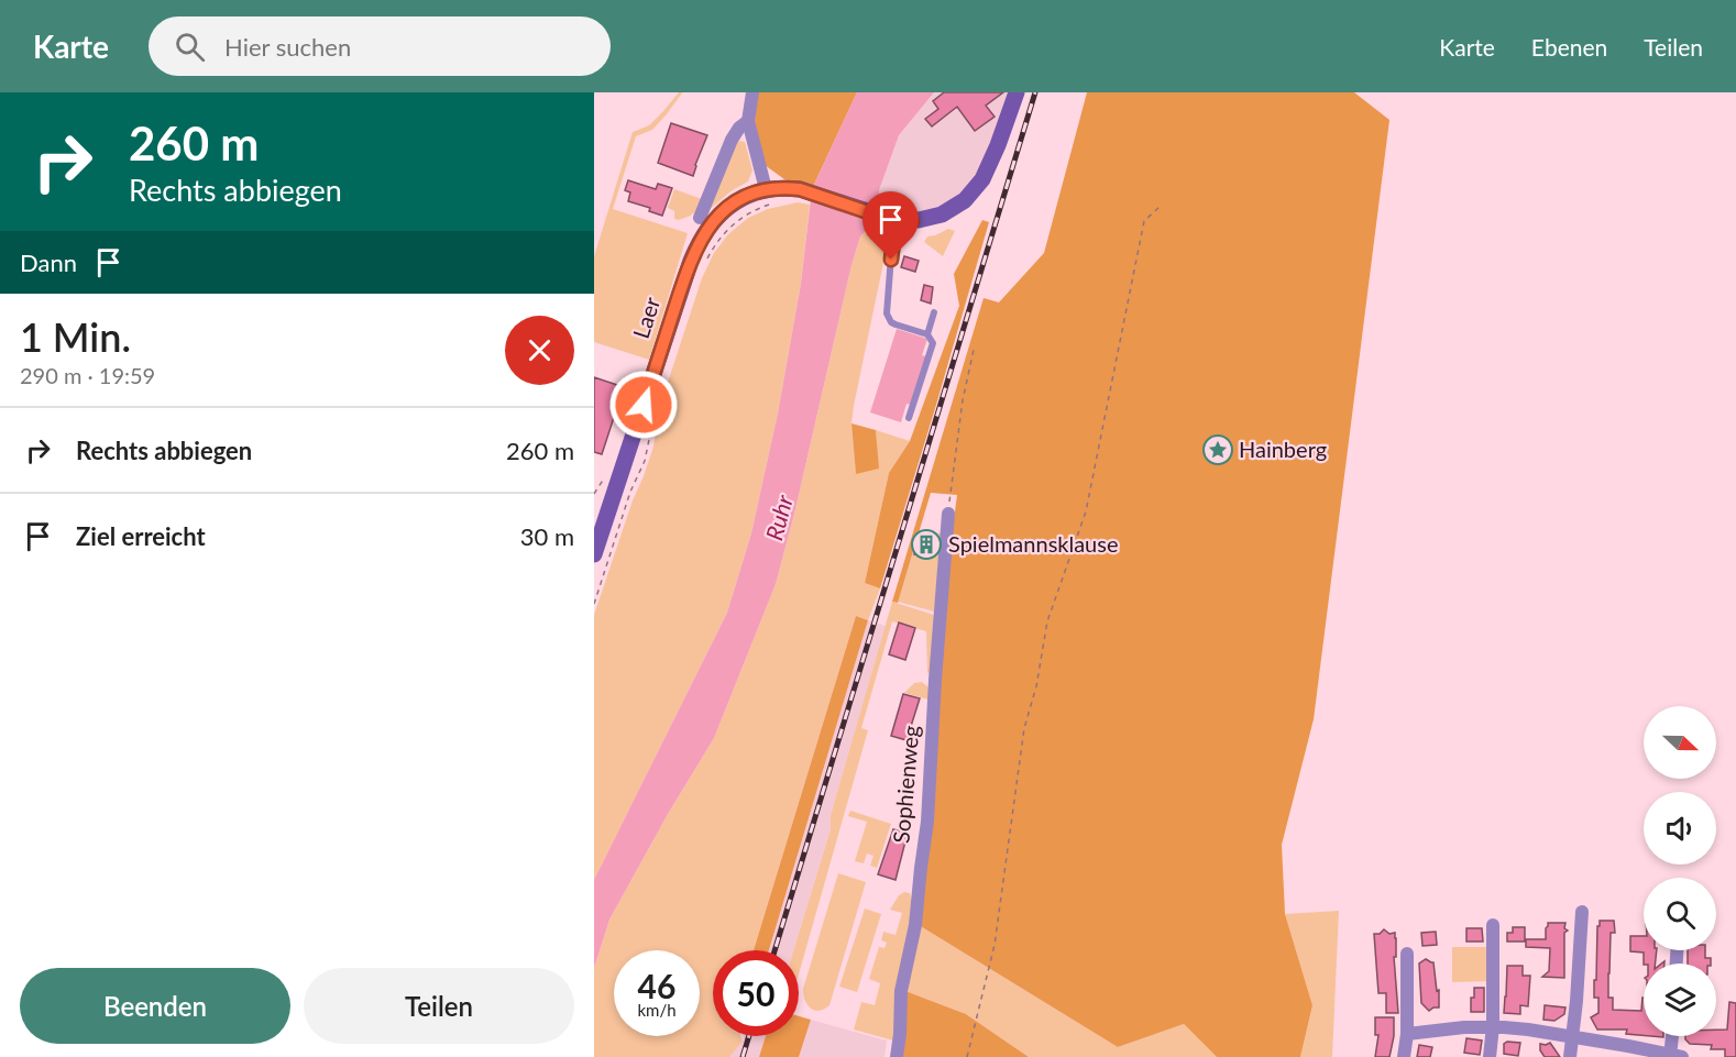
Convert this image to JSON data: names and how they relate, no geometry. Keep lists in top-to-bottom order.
{
  "streets": {
    "main road": ["Laer"],
    "street": ["Sophienweg"]
  },
  "water": ["Ruhr"],
  "places": {
    "place": ["Hainberg"],
    "building": ["Spielmannsklause"]
  },
  "north": "right",
  "page": {
    "header": "Karte",
    "search": "Hier suchen",
    "nav": ["Karte", "Ebenen", "Teilen"],
    "turn": ["260 m", "Rechts abbiegen"],
    "then": "Dann",
    "heading": ["1 Min.", "290 m · 19:59"],
    "list": [
      {
        "name": "Rechts abbiegen",
        "value": "260 m"
      },
      {
        "name": "Ziel erreicht",
        "value": "30 m"
      }
    ],
    "speed": "46 km/h",
    "limit": "50",
    "buttons": ["Beenden", "Teilen"]
  }
}
